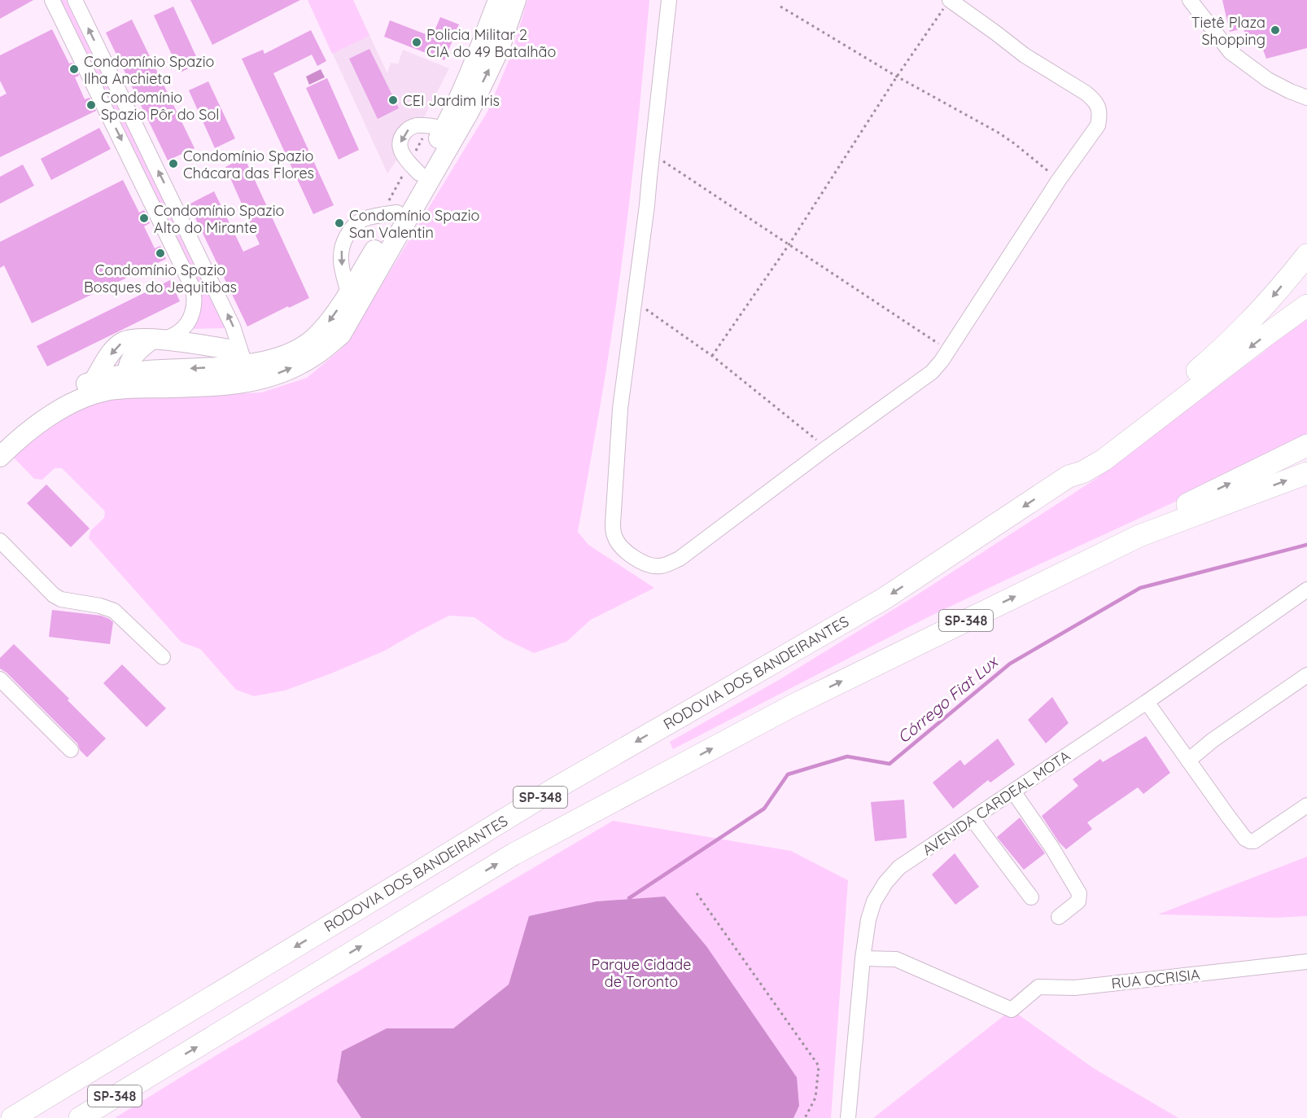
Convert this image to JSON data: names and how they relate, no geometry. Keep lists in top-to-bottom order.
{
  "streets": {
    "highway": ["SP-348", "RODOVIA DOS BANDEIRANTES"],
    "street": ["AVENIDA CARDEAL MOTA", "RUA OCRISIA"]
  },
  "crossings": [
    ["AVENIDA CARDEAL MOTA", "RUA OCRISIA"]
  ],
  "water": ["Córrego Fiat Lux"],
  "parks": ["Parque Cidade de Toronto"],
  "places": [
    "Tietê Plaza Shopping",
    "Policia Militar 2 CIA do 49 Batalhão",
    "Condomínio Spazio Ilha Anchieta",
    "CEI Jardim Iris",
    "Condomínio Spazio Pôr do Sol",
    "Condomínio Spazio Chácara das Flores",
    "Condomínio Spazio Alto do Mirante",
    "Condomínio Spazio San Valentin",
    "Condomínio Spazio Bosques do Jequitibas"
  ]
}
